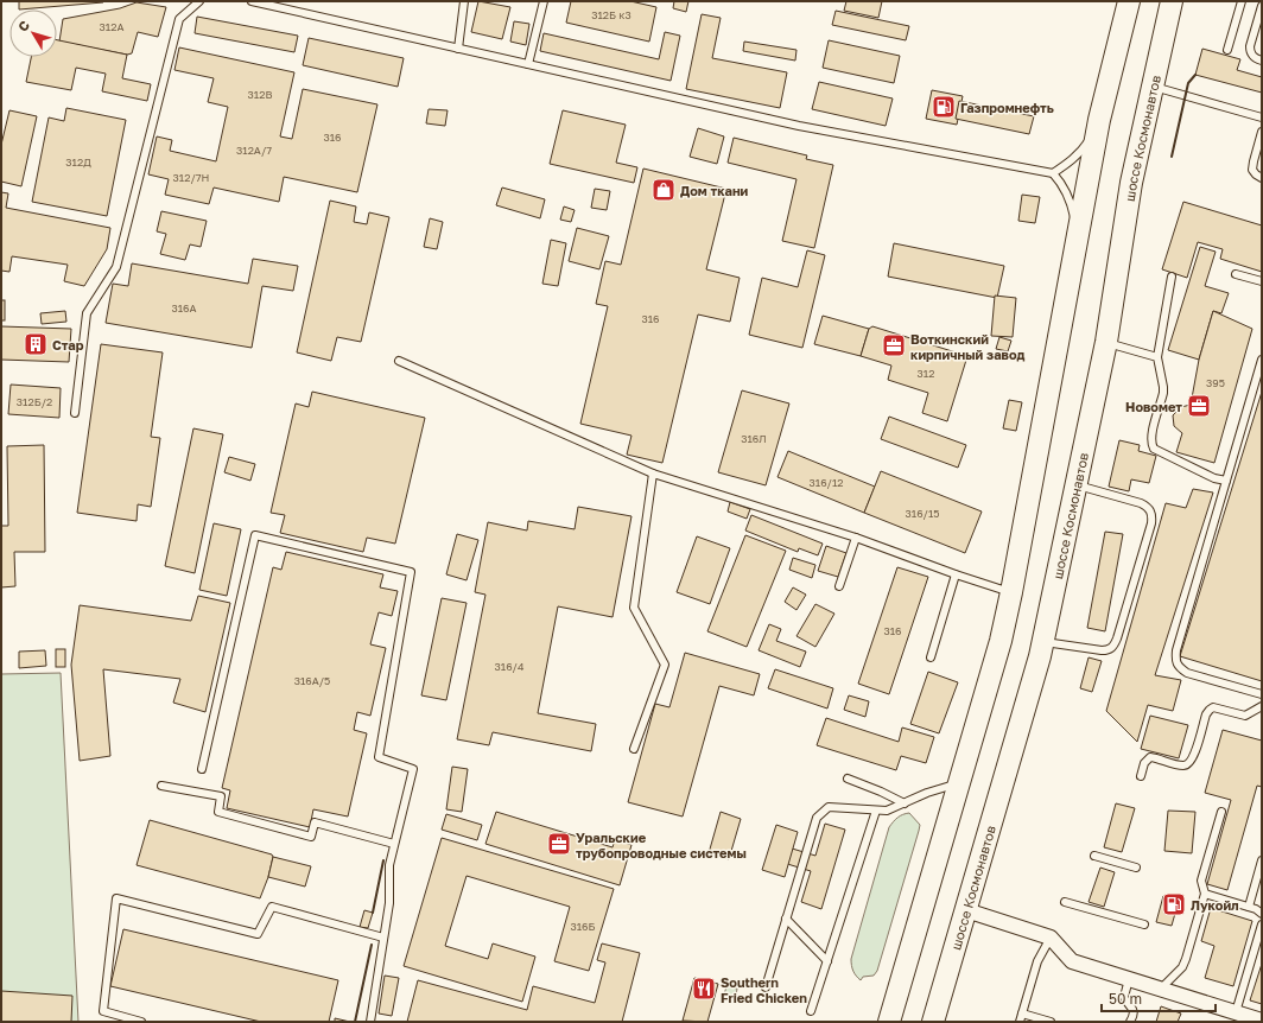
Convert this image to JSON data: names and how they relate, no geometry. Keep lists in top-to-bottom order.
{
  "streets": {
    "main road": ["шоссе Космонавтов"]
  },
  "places": {
    "fuel station": ["Газпромнефть", "Лукойл"],
    "shop": ["Дом ткани"],
    "building": ["Стар"],
    "office": ["Воткинский кирпичный завод", "Новомет", "Уральские трубопроводные системы"],
    "restaurant": ["Southern Fried Chicken"]
  },
  "house_numbers": [
    "312Б к3",
    "312А",
    "312В",
    "316",
    "312А/7",
    "312Д",
    "312/7Н",
    "316А",
    "316",
    "312",
    "395",
    "312Б/2",
    "316Л",
    "316/12",
    "316/15",
    "316",
    "316/4",
    "316А/5",
    "316Б"
  ],
  "scale_bar": "50 m",
  "north": "top left"
}
